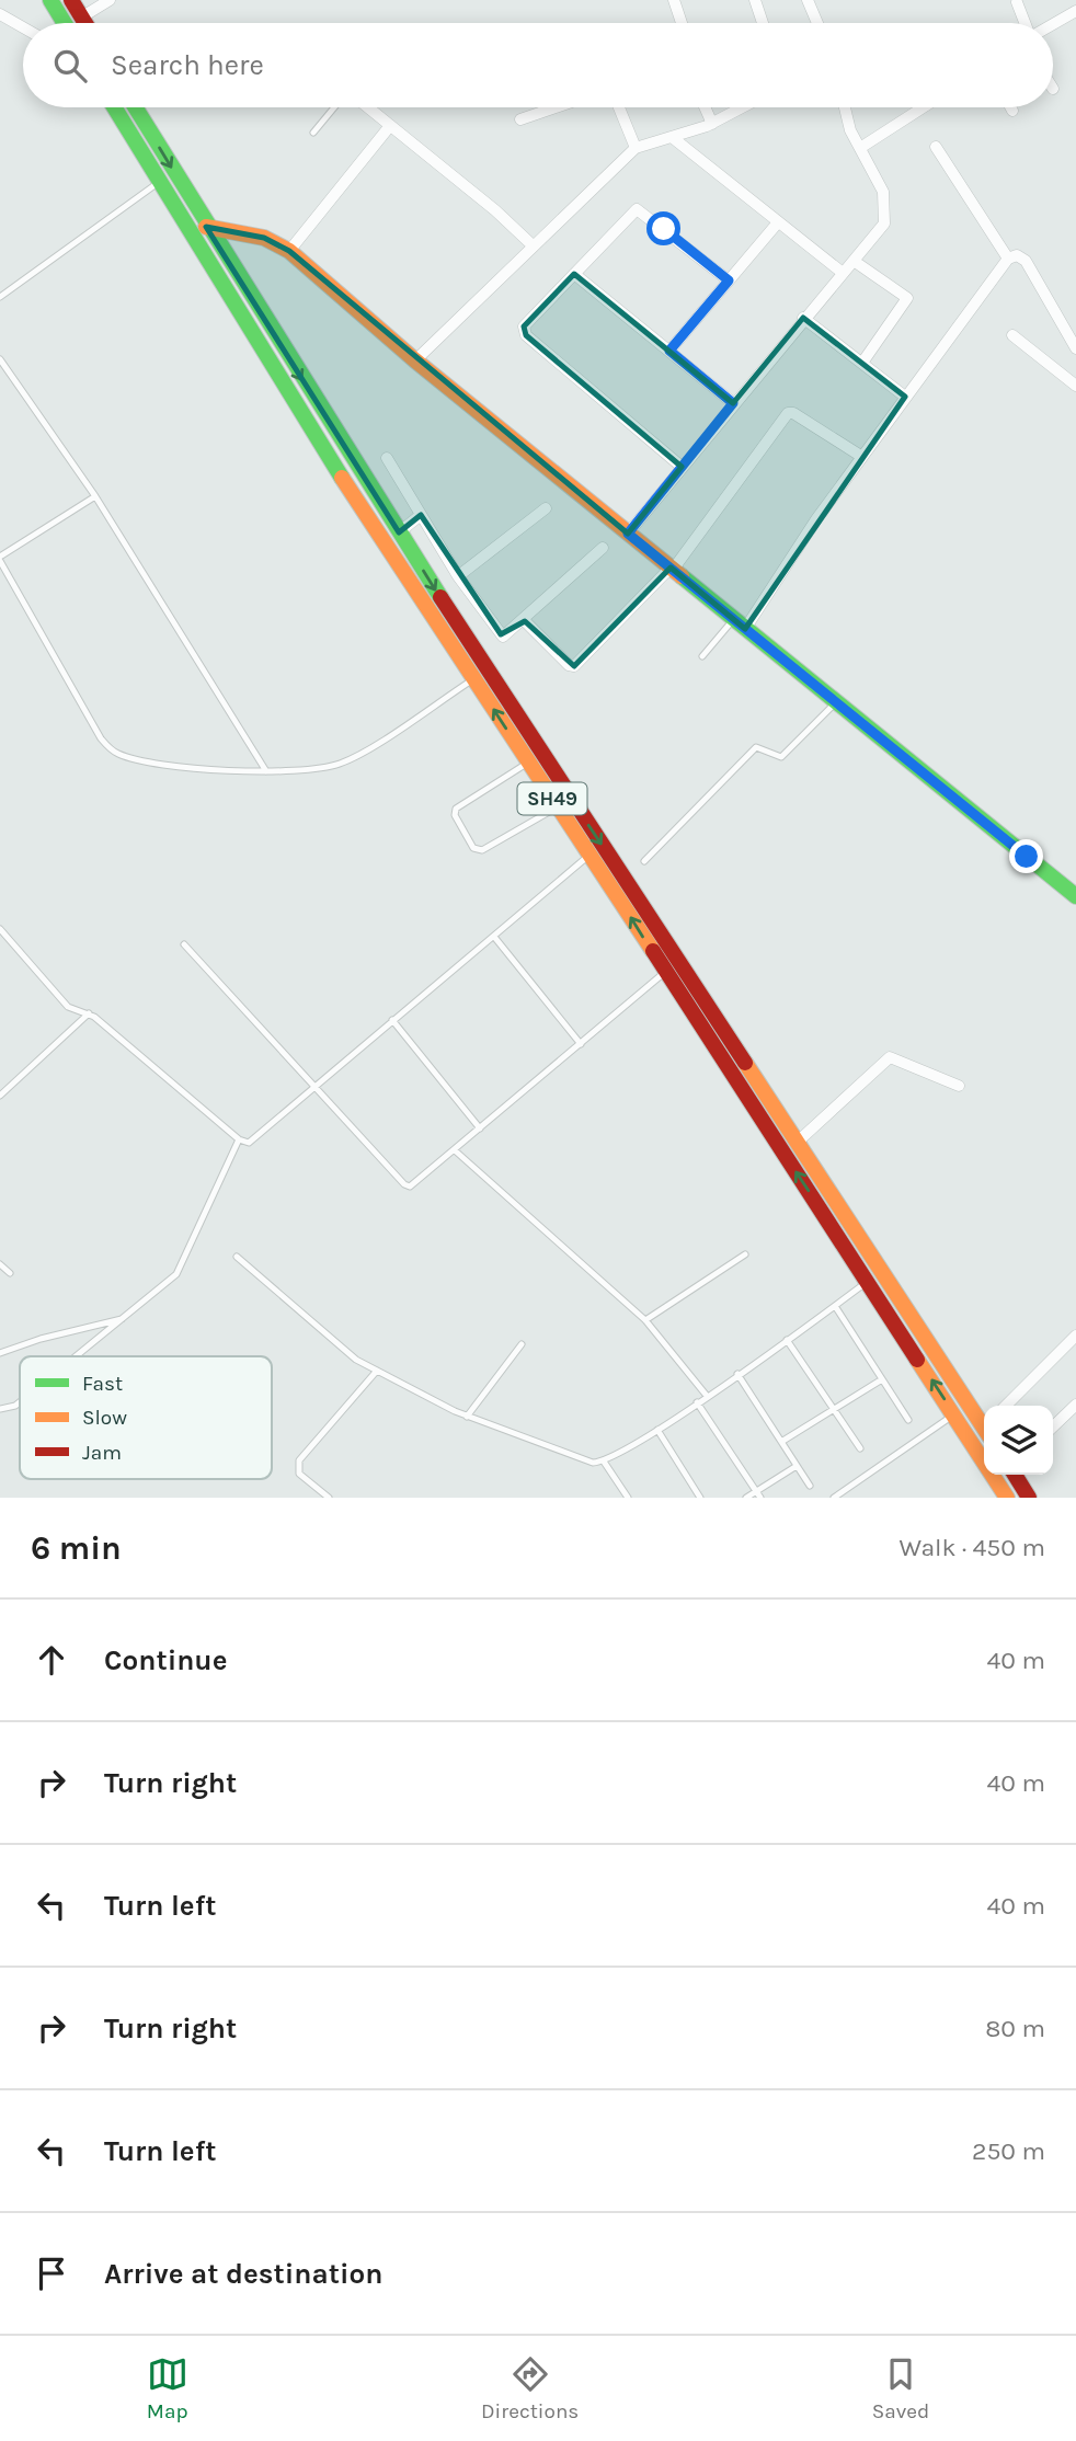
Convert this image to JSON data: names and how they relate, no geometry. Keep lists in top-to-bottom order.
{
  "streets": {
    "main road": ["SH49"]
  },
  "legend": ["Fast", "Slow", "Jam"],
  "page": {
    "search": "Search here",
    "heading": ["6 min", "Walk · 450 m"],
    "list": [
      ["Continue", "40 m"],
      ["Turn right", "40 m"],
      ["Turn left", "40 m"],
      ["Turn right", "80 m"],
      ["Turn left", "250 m"],
      "Arrive at destination"
    ],
    "nav": ["Map", "Directions", "Saved"]
  }
}
